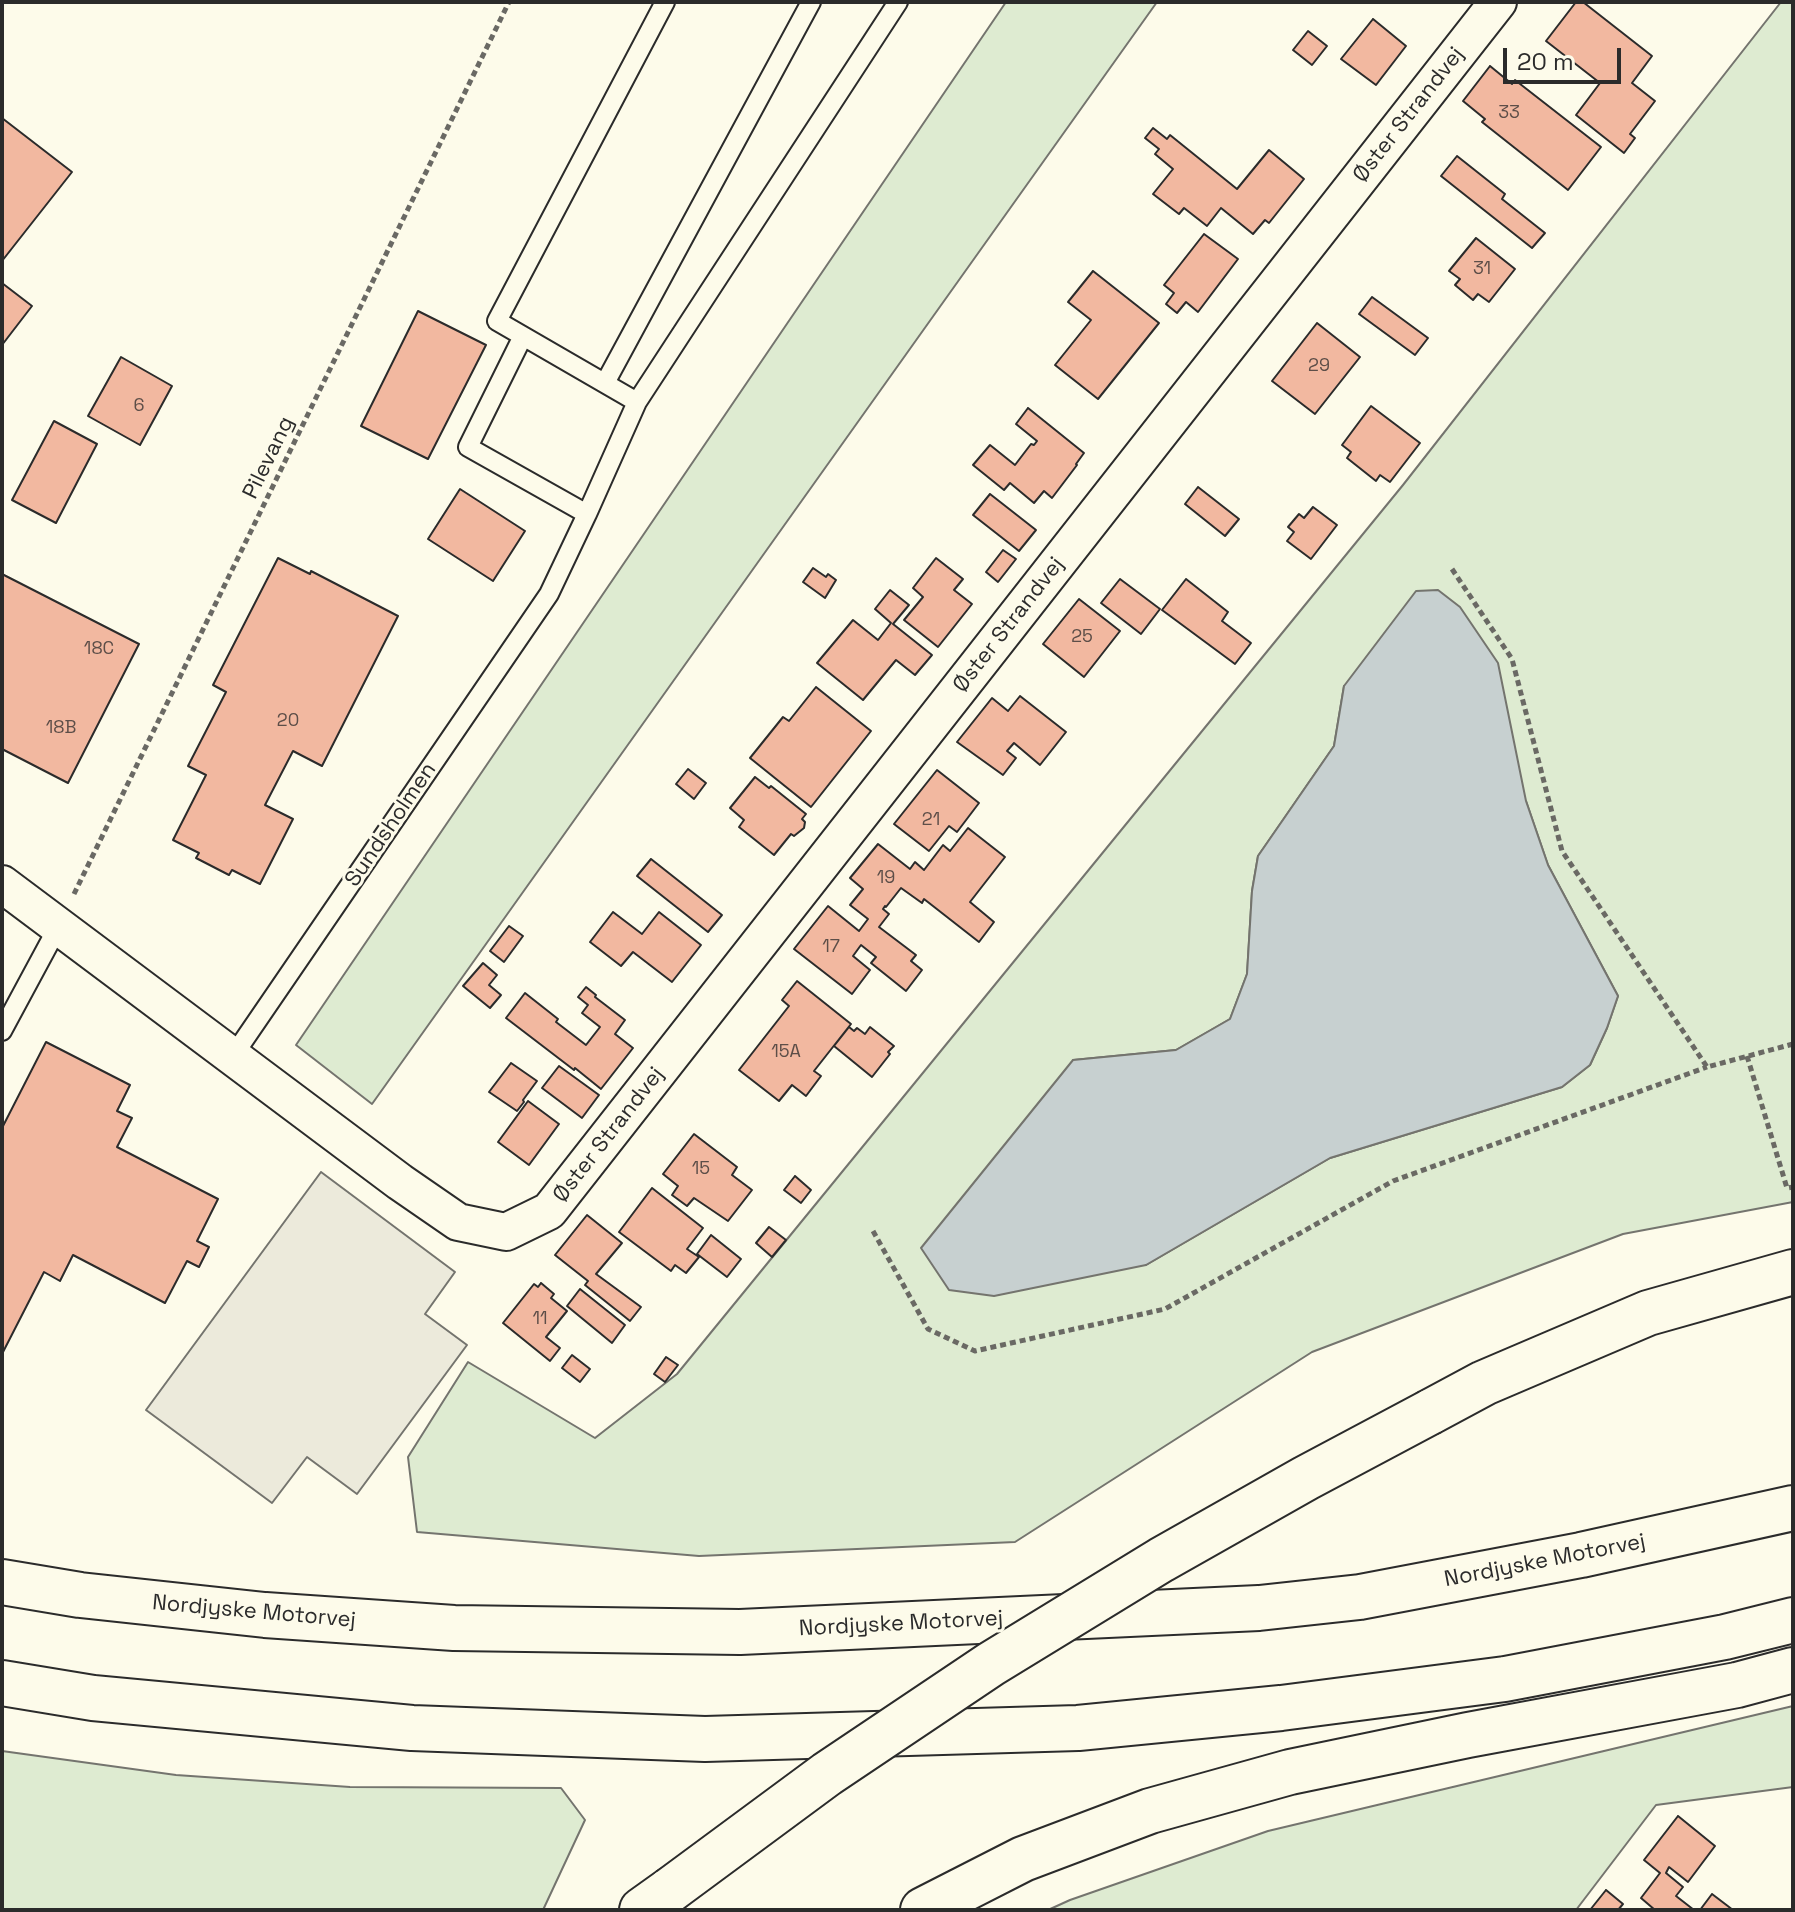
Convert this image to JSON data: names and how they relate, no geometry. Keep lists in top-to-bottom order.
{
  "streets": {
    "highway": ["Nordjyske Motorvej"],
    "street": ["Øster Strandvej"],
    "lane": ["Sundsholmen"],
    "path": ["Pilevang"]
  },
  "crossings": [
    ["Øster Strandvej", "Sundsholmen"]
  ],
  "house_numbers": [
    "33",
    "31",
    "29",
    "6",
    "25",
    "18C",
    "20",
    "18B",
    "21",
    "19",
    "17",
    "15A",
    "15",
    "11"
  ],
  "scale_bar": "20 m"
}
